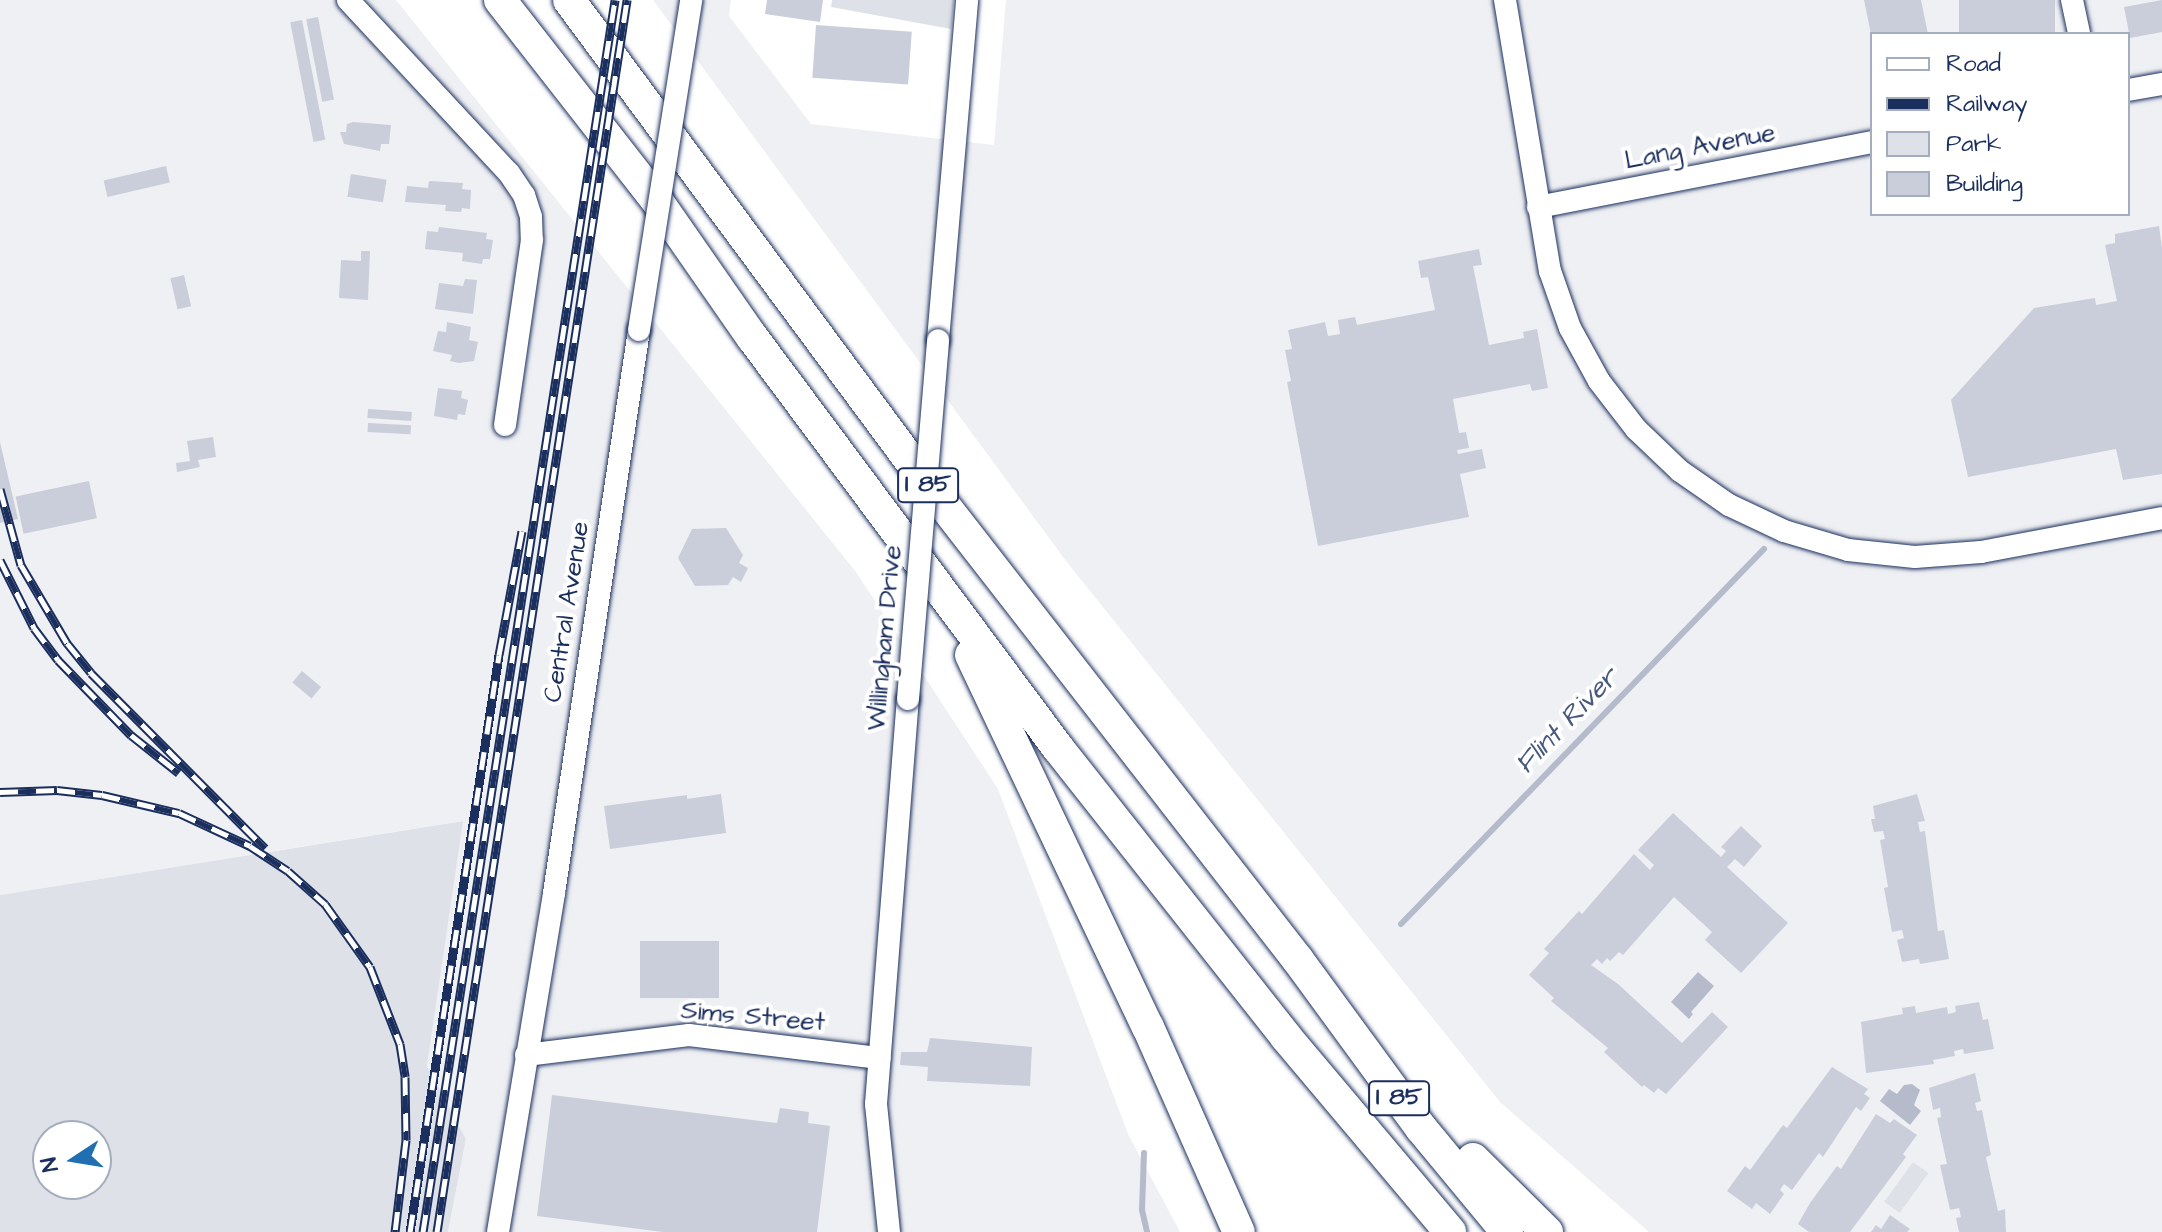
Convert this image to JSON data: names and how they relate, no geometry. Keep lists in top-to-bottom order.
{
  "streets": {
    "highway": ["I 85"],
    "street": [
      "Lang Avenue",
      "Central Avenue",
      "Willingham Drive",
      "Sims Street"
    ]
  },
  "crossings": [
    ["Central Avenue", "Sims Street"],
    ["Willingham Drive", "Sims Street"]
  ],
  "water": ["Flint River"],
  "legend": [
    "Road",
    "Railway",
    "Park",
    "Building"
  ],
  "north": "left"
}
